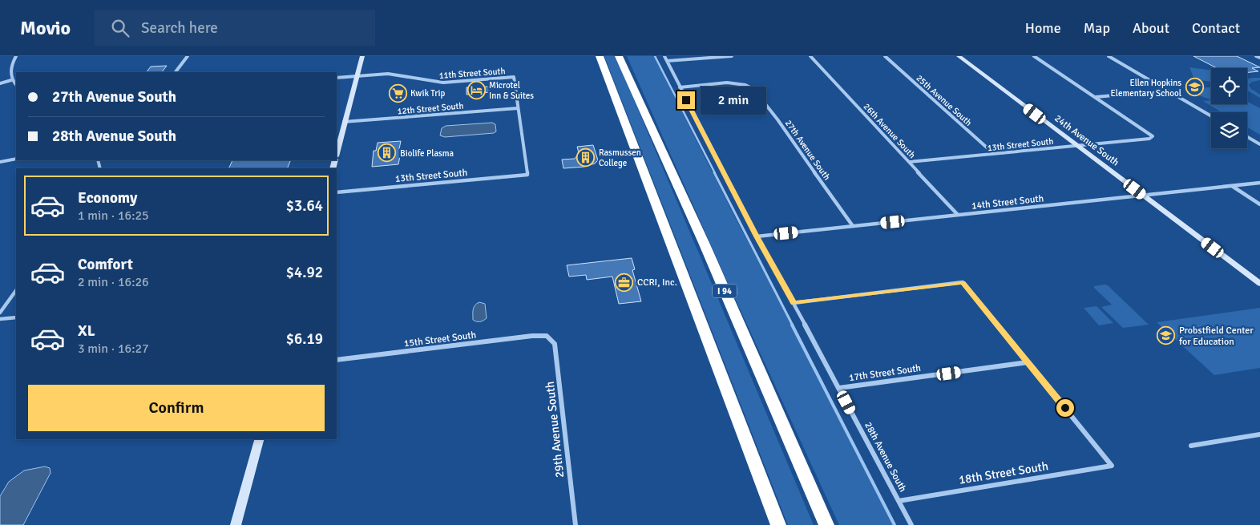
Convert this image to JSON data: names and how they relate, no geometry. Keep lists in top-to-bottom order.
{
  "streets": {
    "highway": ["I 94"],
    "street": [
      "11th Street South",
      "25th Avenue South",
      "12th Street South",
      "26th Avenue South",
      "24th Avenue South",
      "13th Street South",
      "27th Avenue South",
      "14th Street South",
      "15th Street South",
      "17th Street South",
      "29th Avenue South",
      "28th Avenue South",
      "18th Street South"
    ]
  },
  "crossings": [
    ["11th Street South", "12th Street South"],
    ["11th Street South", "13th Street South"],
    ["25th Avenue South", "13th Street South"],
    ["12th Street South", "13th Street South"],
    ["26th Avenue South", "13th Street South"],
    ["26th Avenue South", "14th Street South"],
    ["24th Avenue South", "13th Street South"],
    ["24th Avenue South", "14th Street South"],
    ["27th Avenue South", "14th Street South"],
    ["27th Avenue South", "28th Avenue South"],
    ["14th Street South", "28th Avenue South"],
    ["15th Street South", "29th Avenue South"],
    ["17th Street South", "28th Avenue South"],
    ["17th Street South", "18th Street South"],
    ["28th Avenue South", "18th Street South"]
  ],
  "places": {
    "school or university": ["Ellen Hopkins Elementary School", "Probstfield Center for Education"],
    "hotel": ["Microtel Inn & Suites"],
    "supermarket": ["Kwik Trip"],
    "building": ["Biolife Plasma", "Rasmussen College"],
    "office": ["CCRI, Inc."]
  },
  "page": {
    "header": "Movio",
    "search": "Search here",
    "nav": [
      "Home",
      "Map",
      "About",
      "Contact"
    ],
    "banner": ["27th Avenue South", "28th Avenue South"],
    "bubble": "2 min",
    "list": [
      {
        "name": "Economy",
        "note": "1 min · 16:25",
        "value": "$3.64"
      },
      {
        "name": "Comfort",
        "note": "2 min · 16:26",
        "value": "$4.92"
      },
      {
        "name": "XL",
        "note": "3 min · 16:27",
        "value": "$6.19"
      }
    ],
    "buttons": "Confirm"
  }
}
